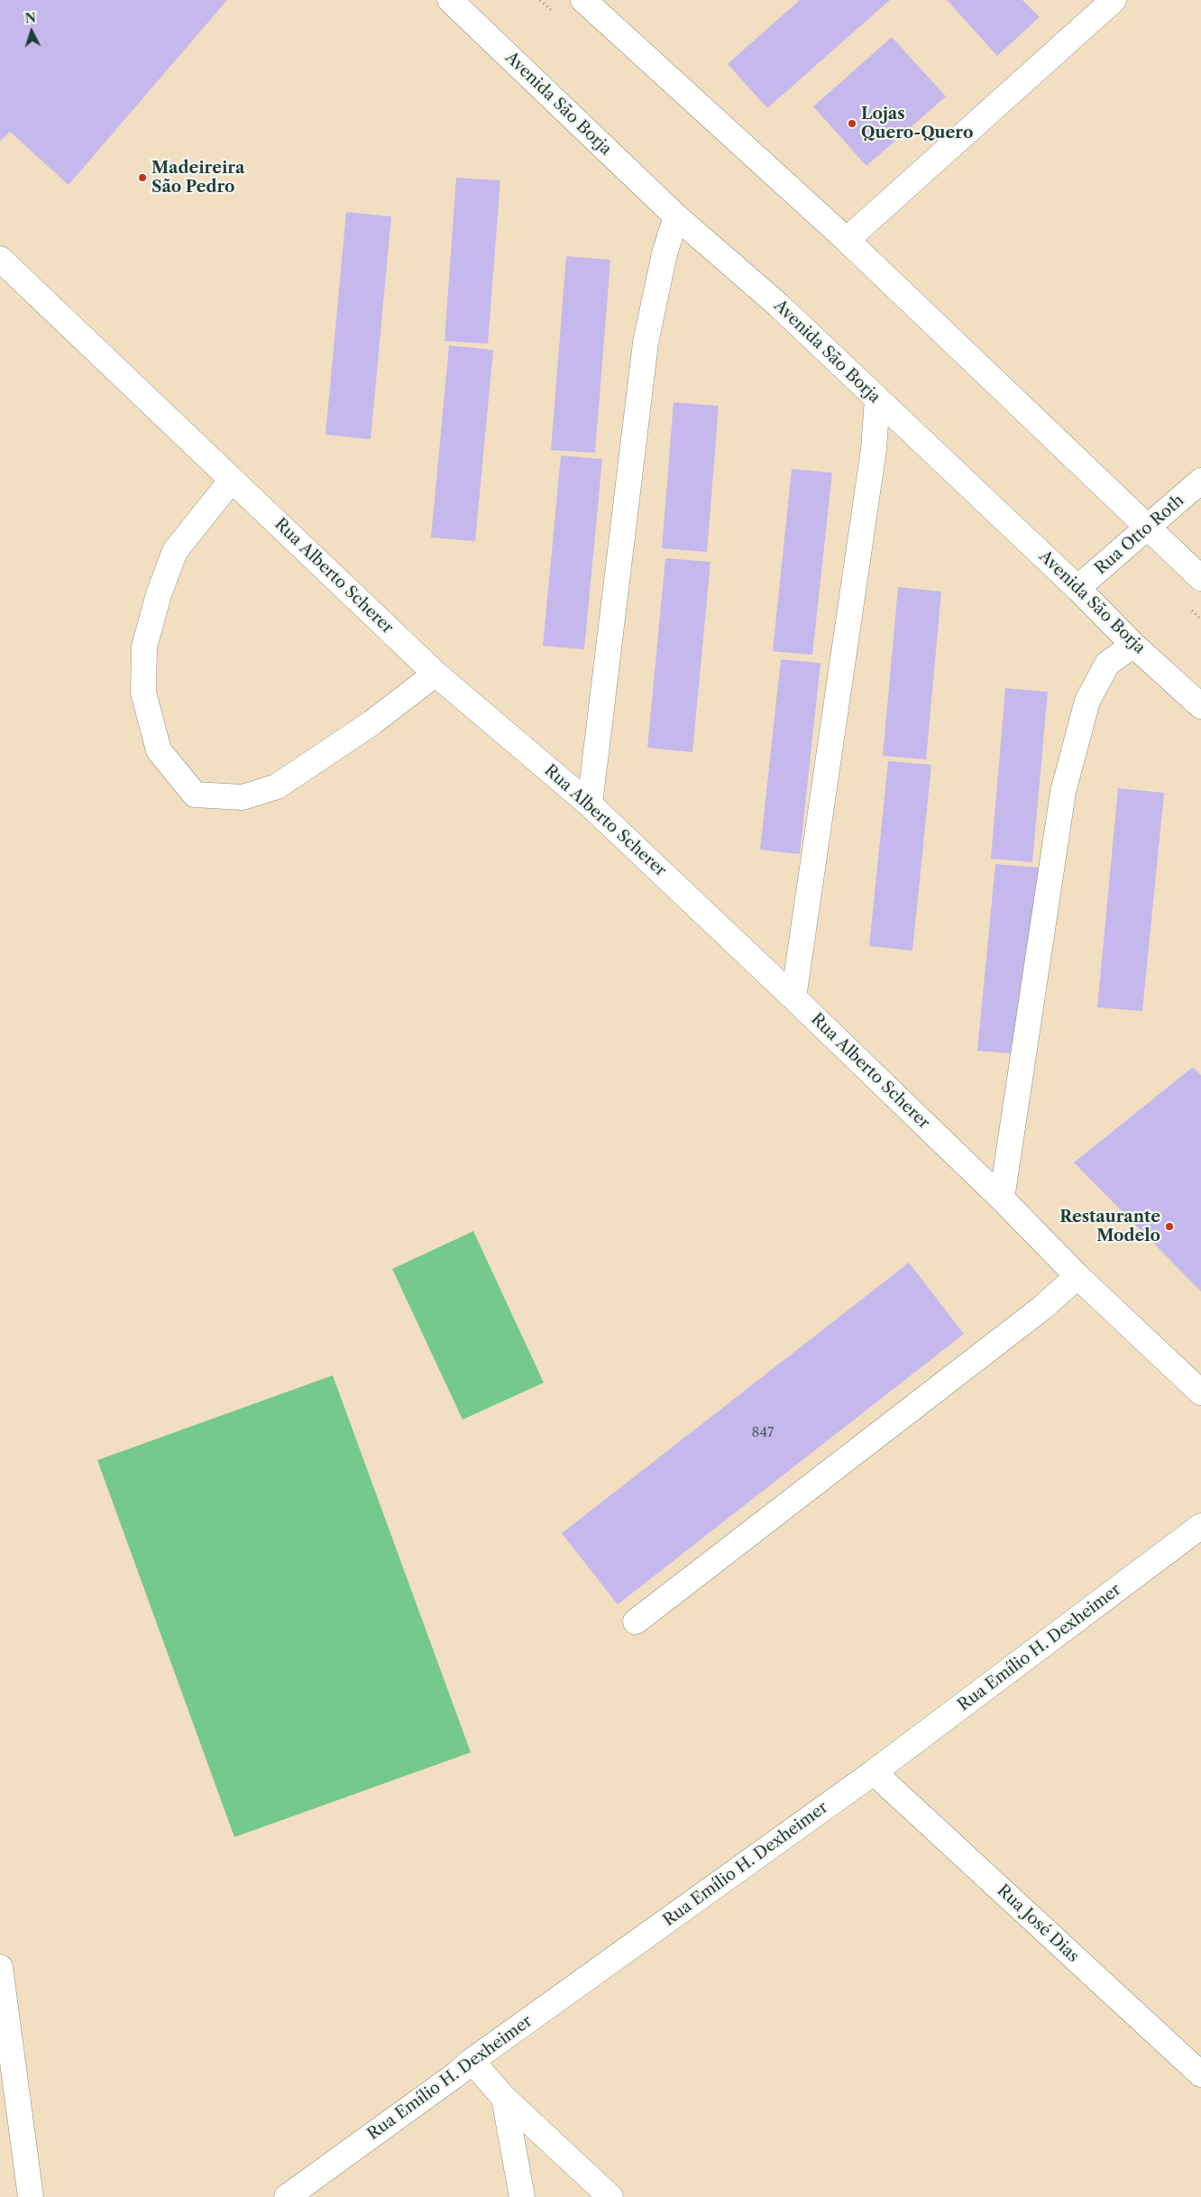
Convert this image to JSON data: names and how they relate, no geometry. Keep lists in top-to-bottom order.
{
  "streets": {
    "street": [
      "Avenida São Borja",
      "Rua Otto Roth",
      "Rua Alberto Scherer",
      "Rua Emílio H. Dexheimer",
      "Rua José Dias"
    ]
  },
  "crossings": [
    ["Avenida São Borja", "Rua Otto Roth"],
    ["Rua Emílio H. Dexheimer", "Rua José Dias"]
  ],
  "places": ["Lojas Quero-Quero", "Madeireira São Pedro", "Restaurante Modelo"],
  "house_numbers": ["847"],
  "north": "top"
}
